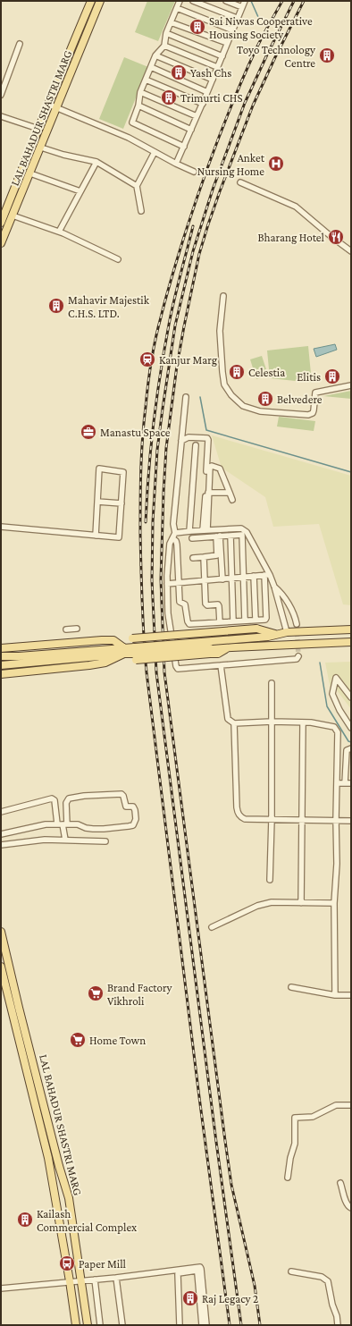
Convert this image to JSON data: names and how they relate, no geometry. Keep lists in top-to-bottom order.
{
  "streets": {
    "main road": ["LAL BAHADUR SHASTRI MARG"]
  },
  "places": {
    "building": [
      "Sai Niwas Cooperative Housing Society",
      "Toyo Technology Centre",
      "Yash Chs",
      "Trimurti CHS",
      "Mahavir Majestik C.H.S. LTD.",
      "Celestia",
      "Elitis",
      "Belvedere",
      "Kailash Commercial Complex",
      "Raj Legacy 2"
    ],
    "hospital": ["Anket Nursing Home"],
    "restaurant": ["Bharang Hotel"],
    "station": ["Kanjur Marg"],
    "office": ["Manastu Space"],
    "supermarket": ["Brand Factory Vikhroli", "Home Town"],
    "bus stop": ["Paper Mill"]
  }
}
